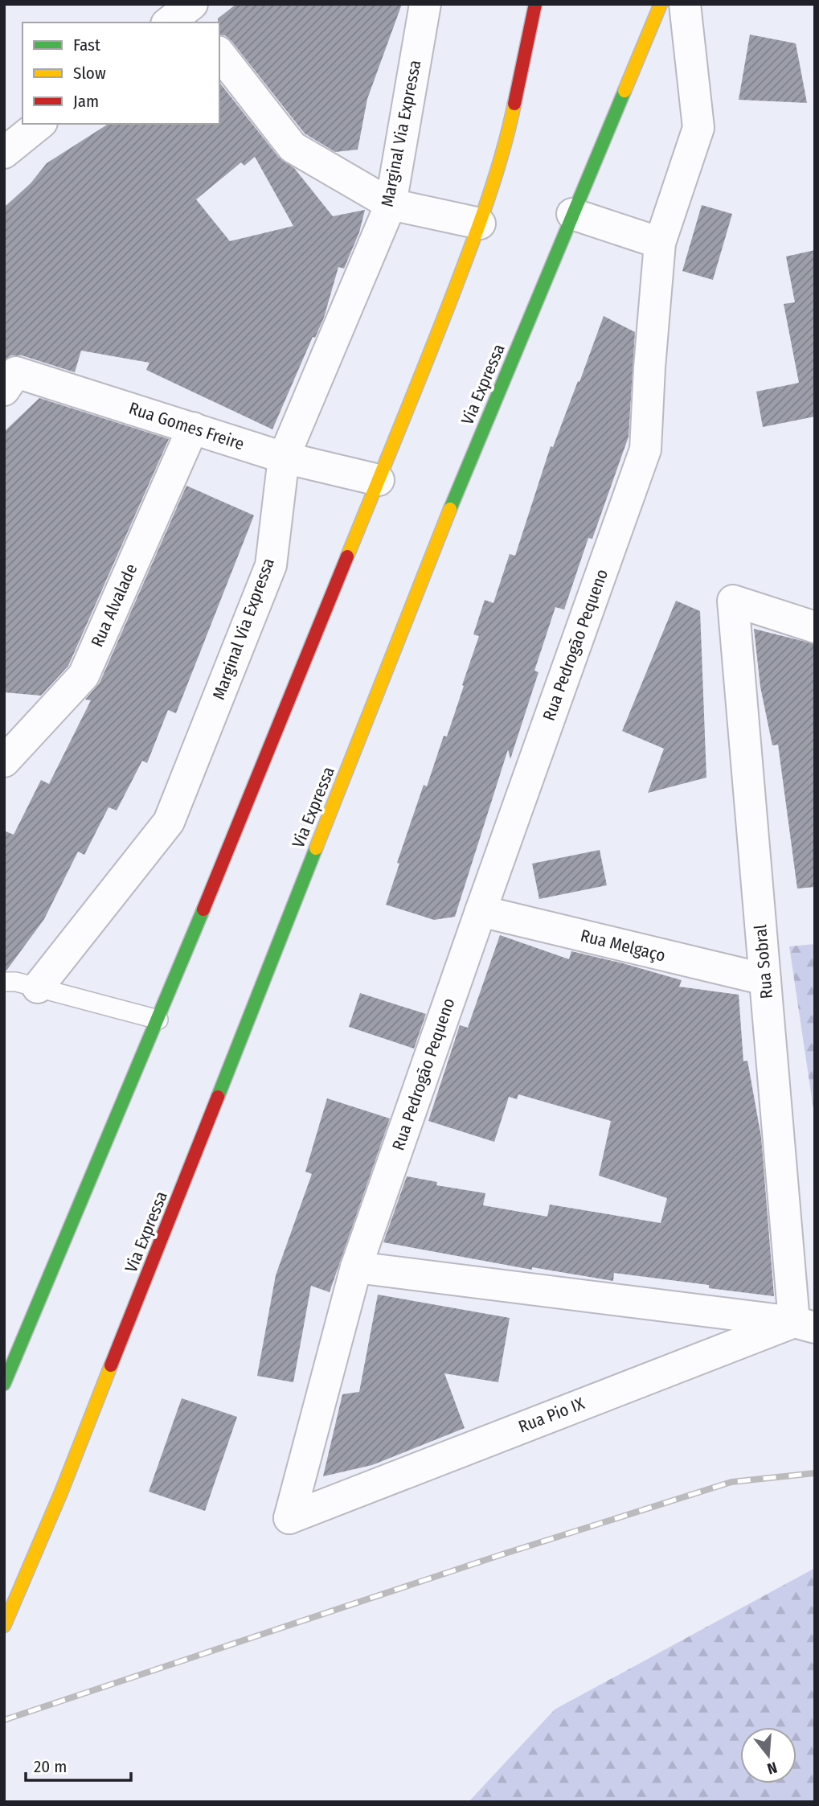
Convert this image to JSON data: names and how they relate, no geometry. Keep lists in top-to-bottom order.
{
  "streets": {
    "highway": ["Via Expressa"],
    "street": [
      "Marginal Via Expressa",
      "Rua Gomes Freire",
      "Rua Alvalade",
      "Rua Pedrogão Pequeno",
      "Rua Melgaço",
      "Rua Sobral",
      "Rua Pio IX"
    ]
  },
  "crossings": [
    ["Marginal Via Expressa", "Rua Gomes Freire"],
    ["Rua Gomes Freire", "Rua Alvalade"],
    ["Rua Pedrogão Pequeno", "Rua Melgaço"],
    ["Rua Pedrogão Pequeno", "Rua Pio IX"],
    ["Rua Melgaço", "Rua Sobral"],
    ["Rua Sobral", "Rua Pio IX"]
  ],
  "legend": ["Fast", "Slow", "Jam"],
  "scale_bar": "20 m",
  "north": "bottom"
}
